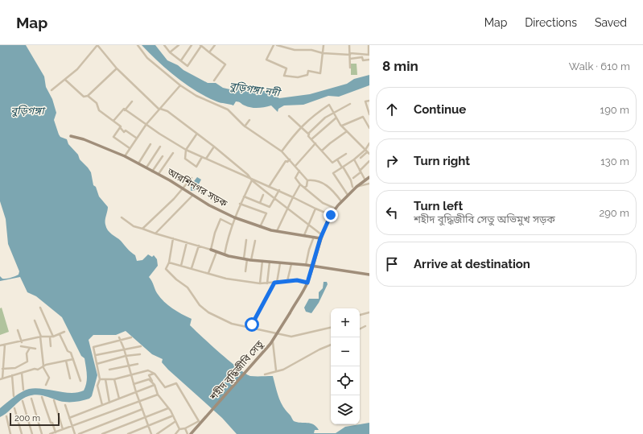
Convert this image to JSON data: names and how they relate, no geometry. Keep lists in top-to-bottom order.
{
  "streets": {
    "street": ["আরশিনগর সড়ক", "শহীদ বুদ্ধিজীবি সেতু"]
  },
  "crossings": [
    ["আরশিনগর সড়ক", "শহীদ বুদ্ধিজীবি সেতু"]
  ],
  "water": ["বুড়িগঙ্গা নদী", "বুড়িগঙ্গা"],
  "scale_bar": "200 m",
  "page": {
    "header": "Map",
    "nav": ["Map", "Directions", "Saved"],
    "heading": ["8 min", "Walk · 610 m"],
    "list": [
      ["Continue", "190 m"],
      ["Turn right", "130 m"],
      ["Turn left", "শহীদ বুদ্ধিজীবি সেতু অভিমুখ সড়ক", "290 m"],
      "Arrive at destination"
    ],
    "map_buttons": ["+", "−"],
    "scale": "200 m"
  }
}
